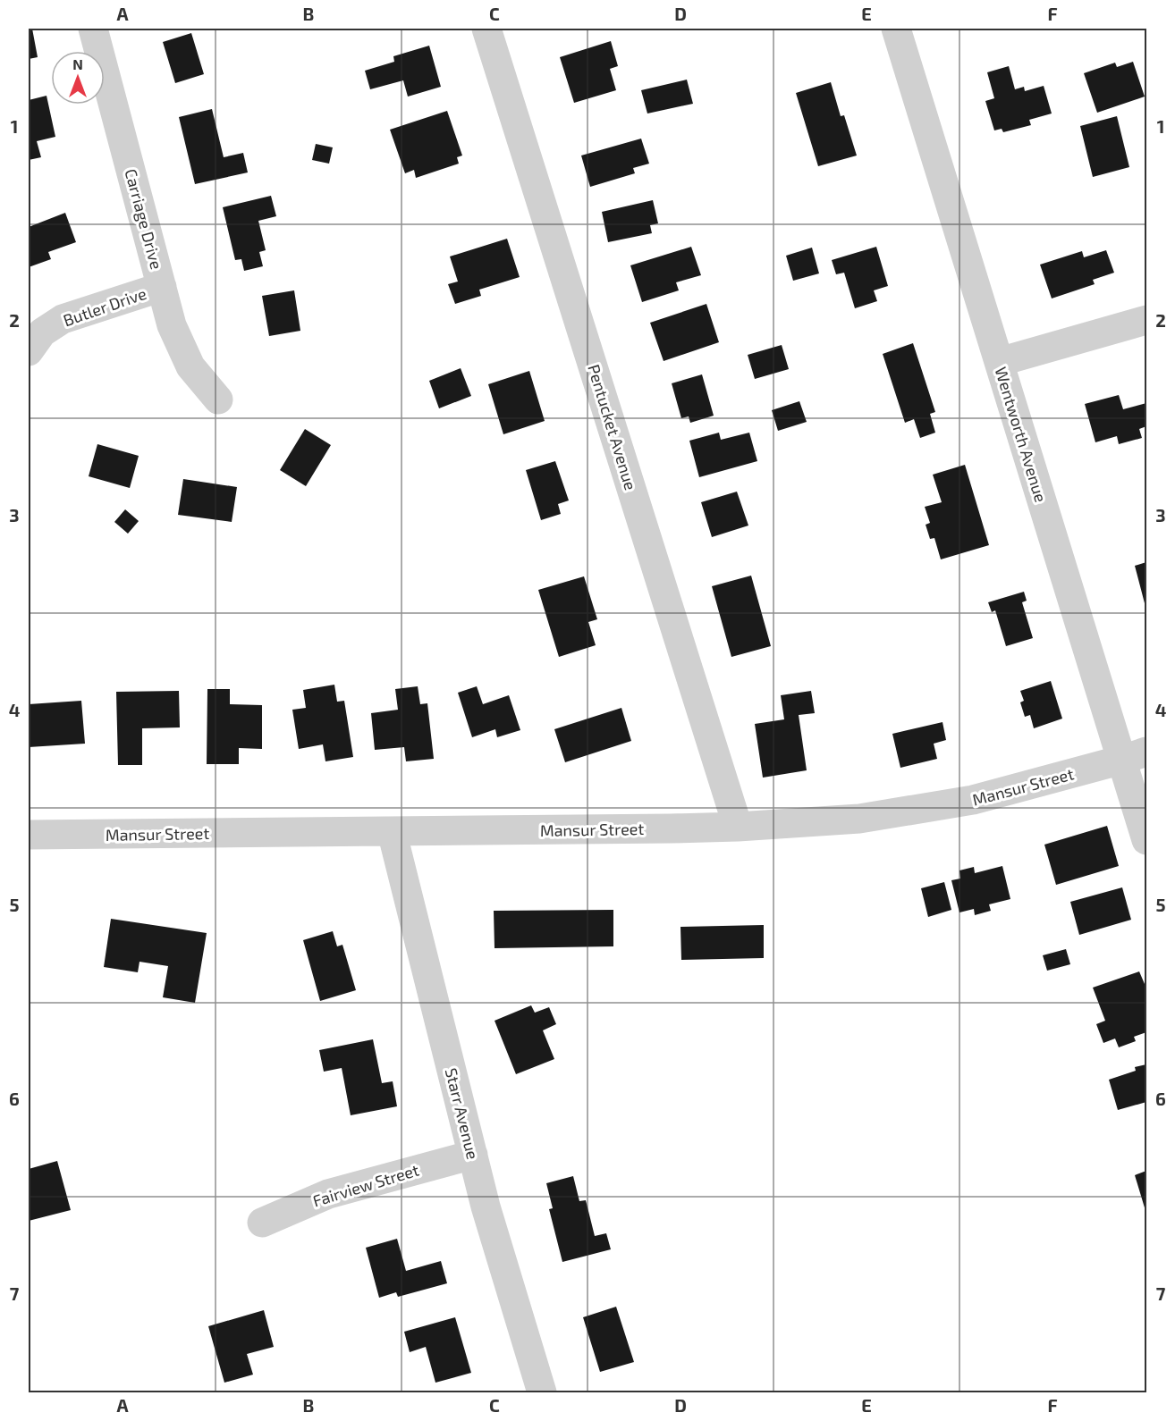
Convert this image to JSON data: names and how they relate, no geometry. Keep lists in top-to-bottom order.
{
  "streets": {
    "street": [
      "Carriage Drive",
      "Butler Drive",
      "Pentucket Avenue",
      "Wentworth Avenue",
      "Mansur Street",
      "Starr Avenue",
      "Fairview Street"
    ]
  },
  "crossings": [
    ["Carriage Drive", "Butler Drive"],
    ["Pentucket Avenue", "Mansur Street"],
    ["Wentworth Avenue", "Mansur Street"],
    ["Mansur Street", "Starr Avenue"],
    ["Starr Avenue", "Fairview Street"]
  ],
  "north": "top",
  "grid": {
    "columns": [
      "A",
      "B",
      "C",
      "D",
      "E",
      "F"
    ],
    "rows": [
      "1",
      "2",
      "3",
      "4",
      "5",
      "6",
      "7"
    ]
  }
}
